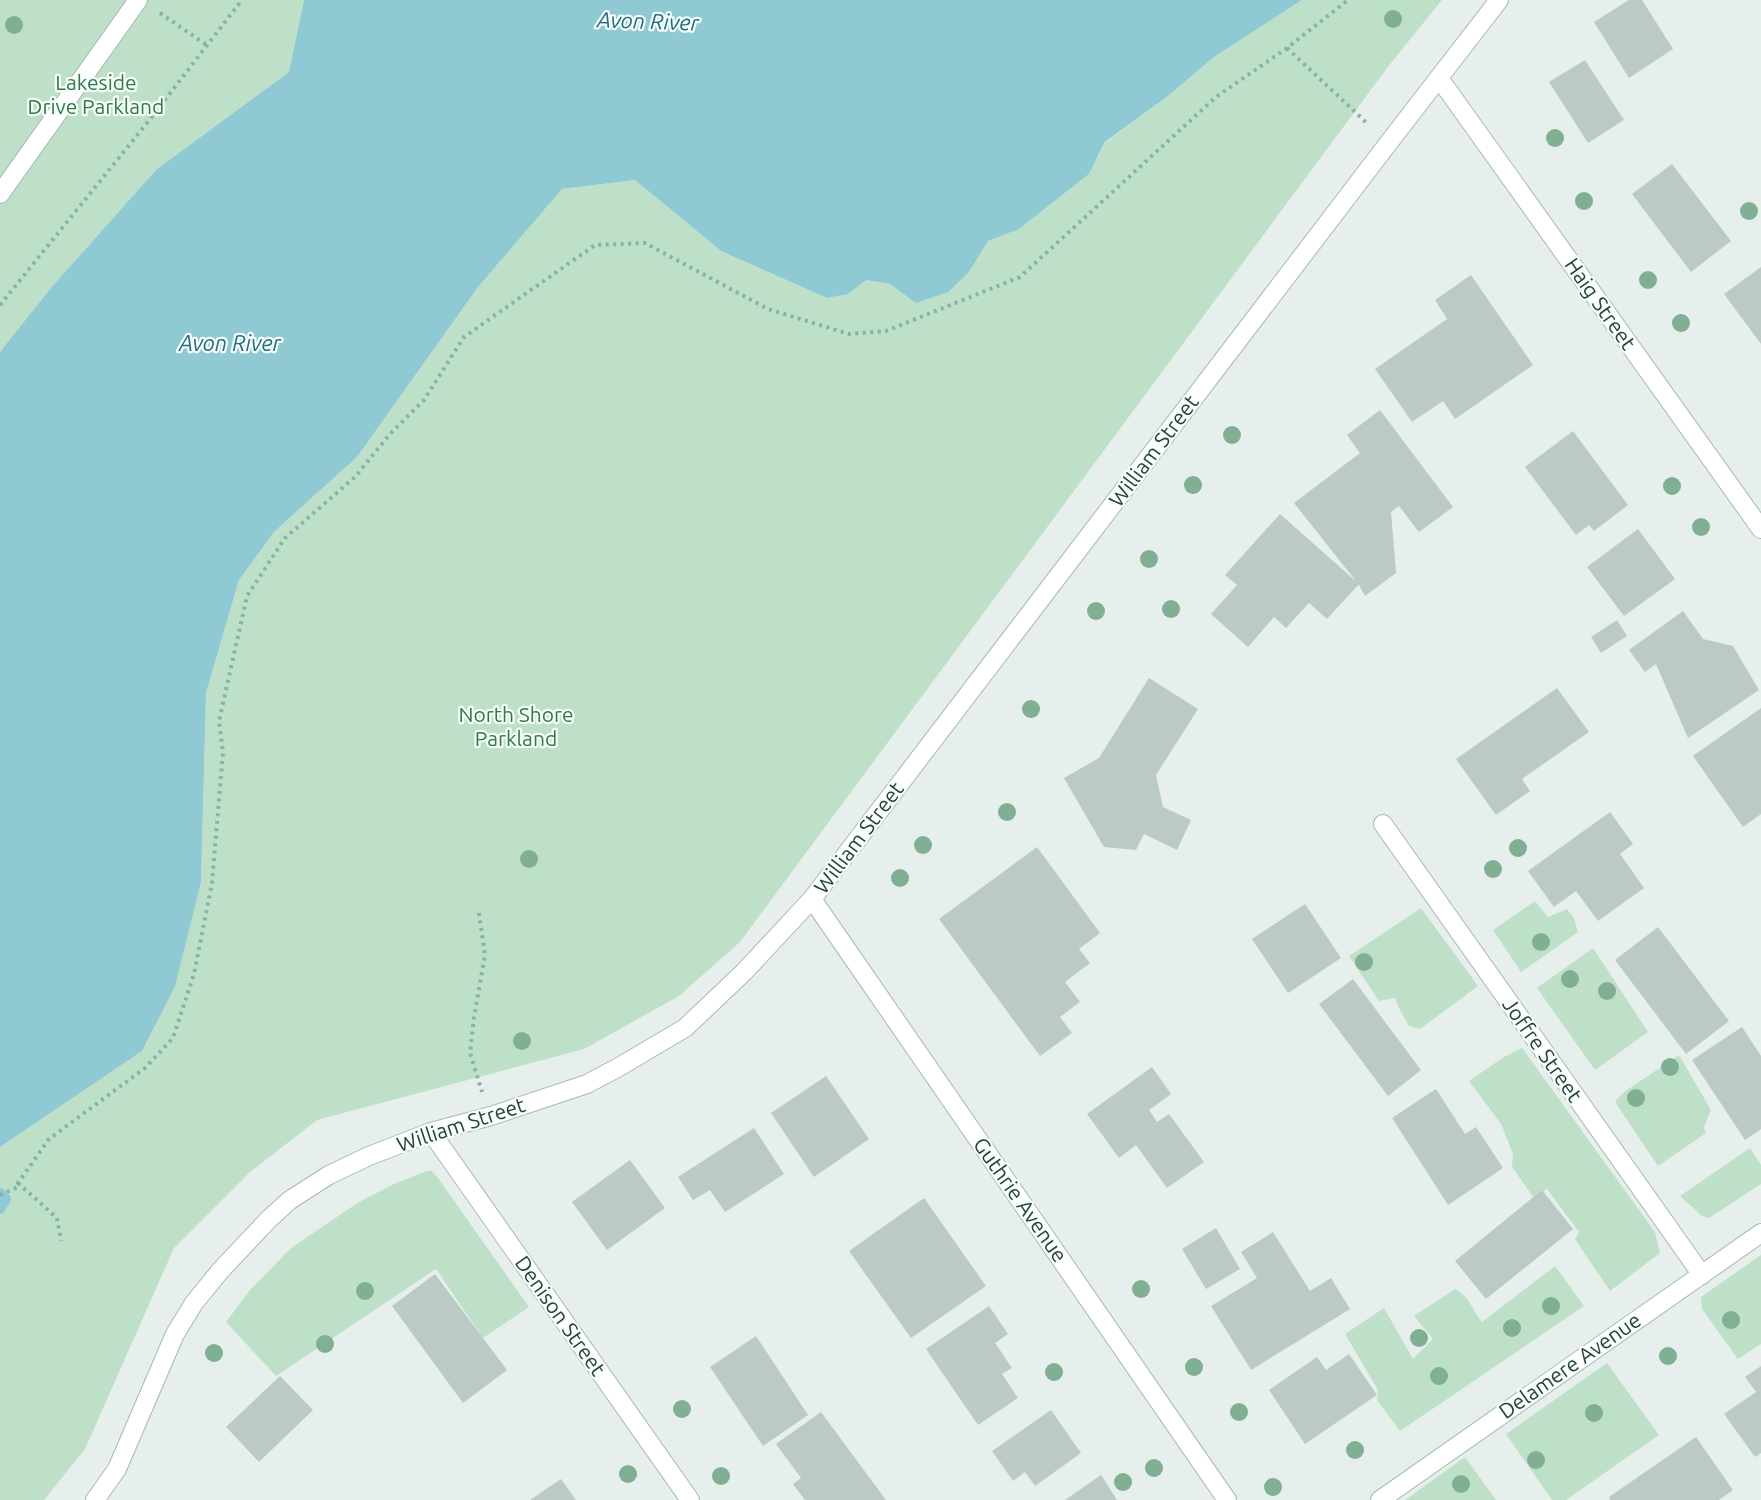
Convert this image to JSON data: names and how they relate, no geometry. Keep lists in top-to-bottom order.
{
  "streets": {
    "street": [
      "Haig Street",
      "William Street",
      "Joffre Street",
      "Guthrie Avenue",
      "Denison Street",
      "Delamere Avenue"
    ]
  },
  "crossings": [
    ["Haig Street", "William Street"],
    ["William Street", "Guthrie Avenue"],
    ["William Street", "Denison Street"],
    ["Joffre Street", "Delamere Avenue"]
  ],
  "water": ["Avon River"],
  "parks": ["Lakeside Drive Parkland", "North Shore Parkland"]
}
